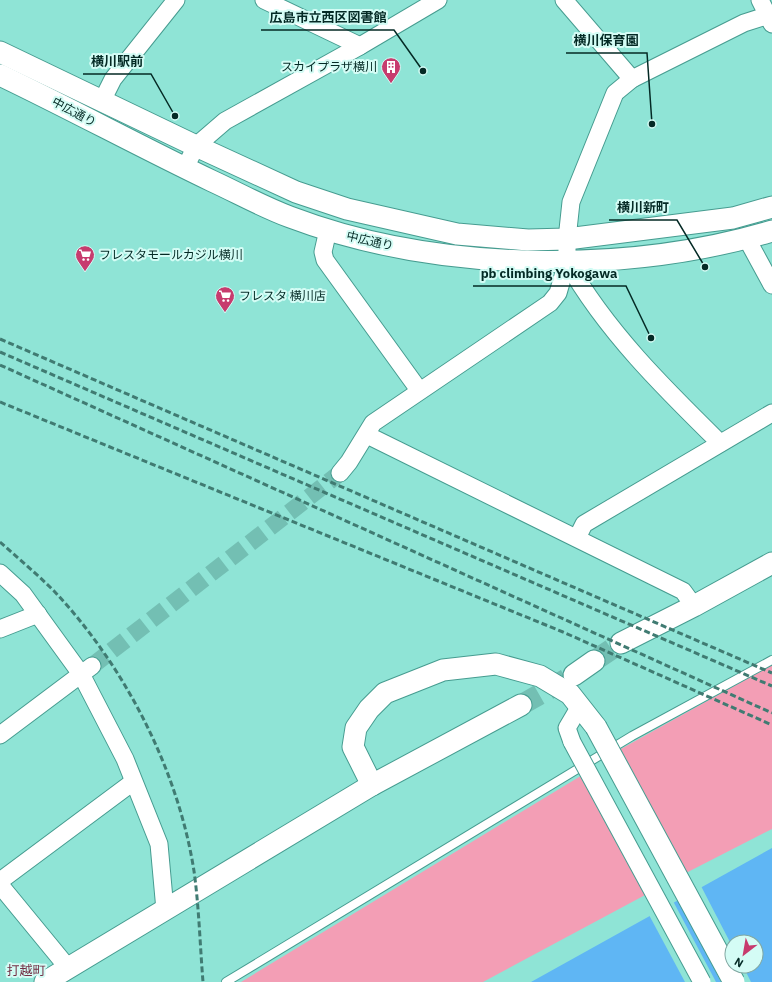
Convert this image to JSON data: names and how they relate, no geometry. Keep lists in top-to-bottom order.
{
  "streets": {
    "street": ["中広通り"]
  },
  "districts": ["打越町"],
  "places": {
    "other": [
      "広島市立西区図書館",
      "横川駅前",
      "横川保育園",
      "横川新町",
      "pb climbing Yokogawa"
    ],
    "building": ["スカイプラザ横川"],
    "supermarket": ["フレスタモールカジル横川", "フレスタ 横川店"]
  },
  "north": "bottom left"
}
